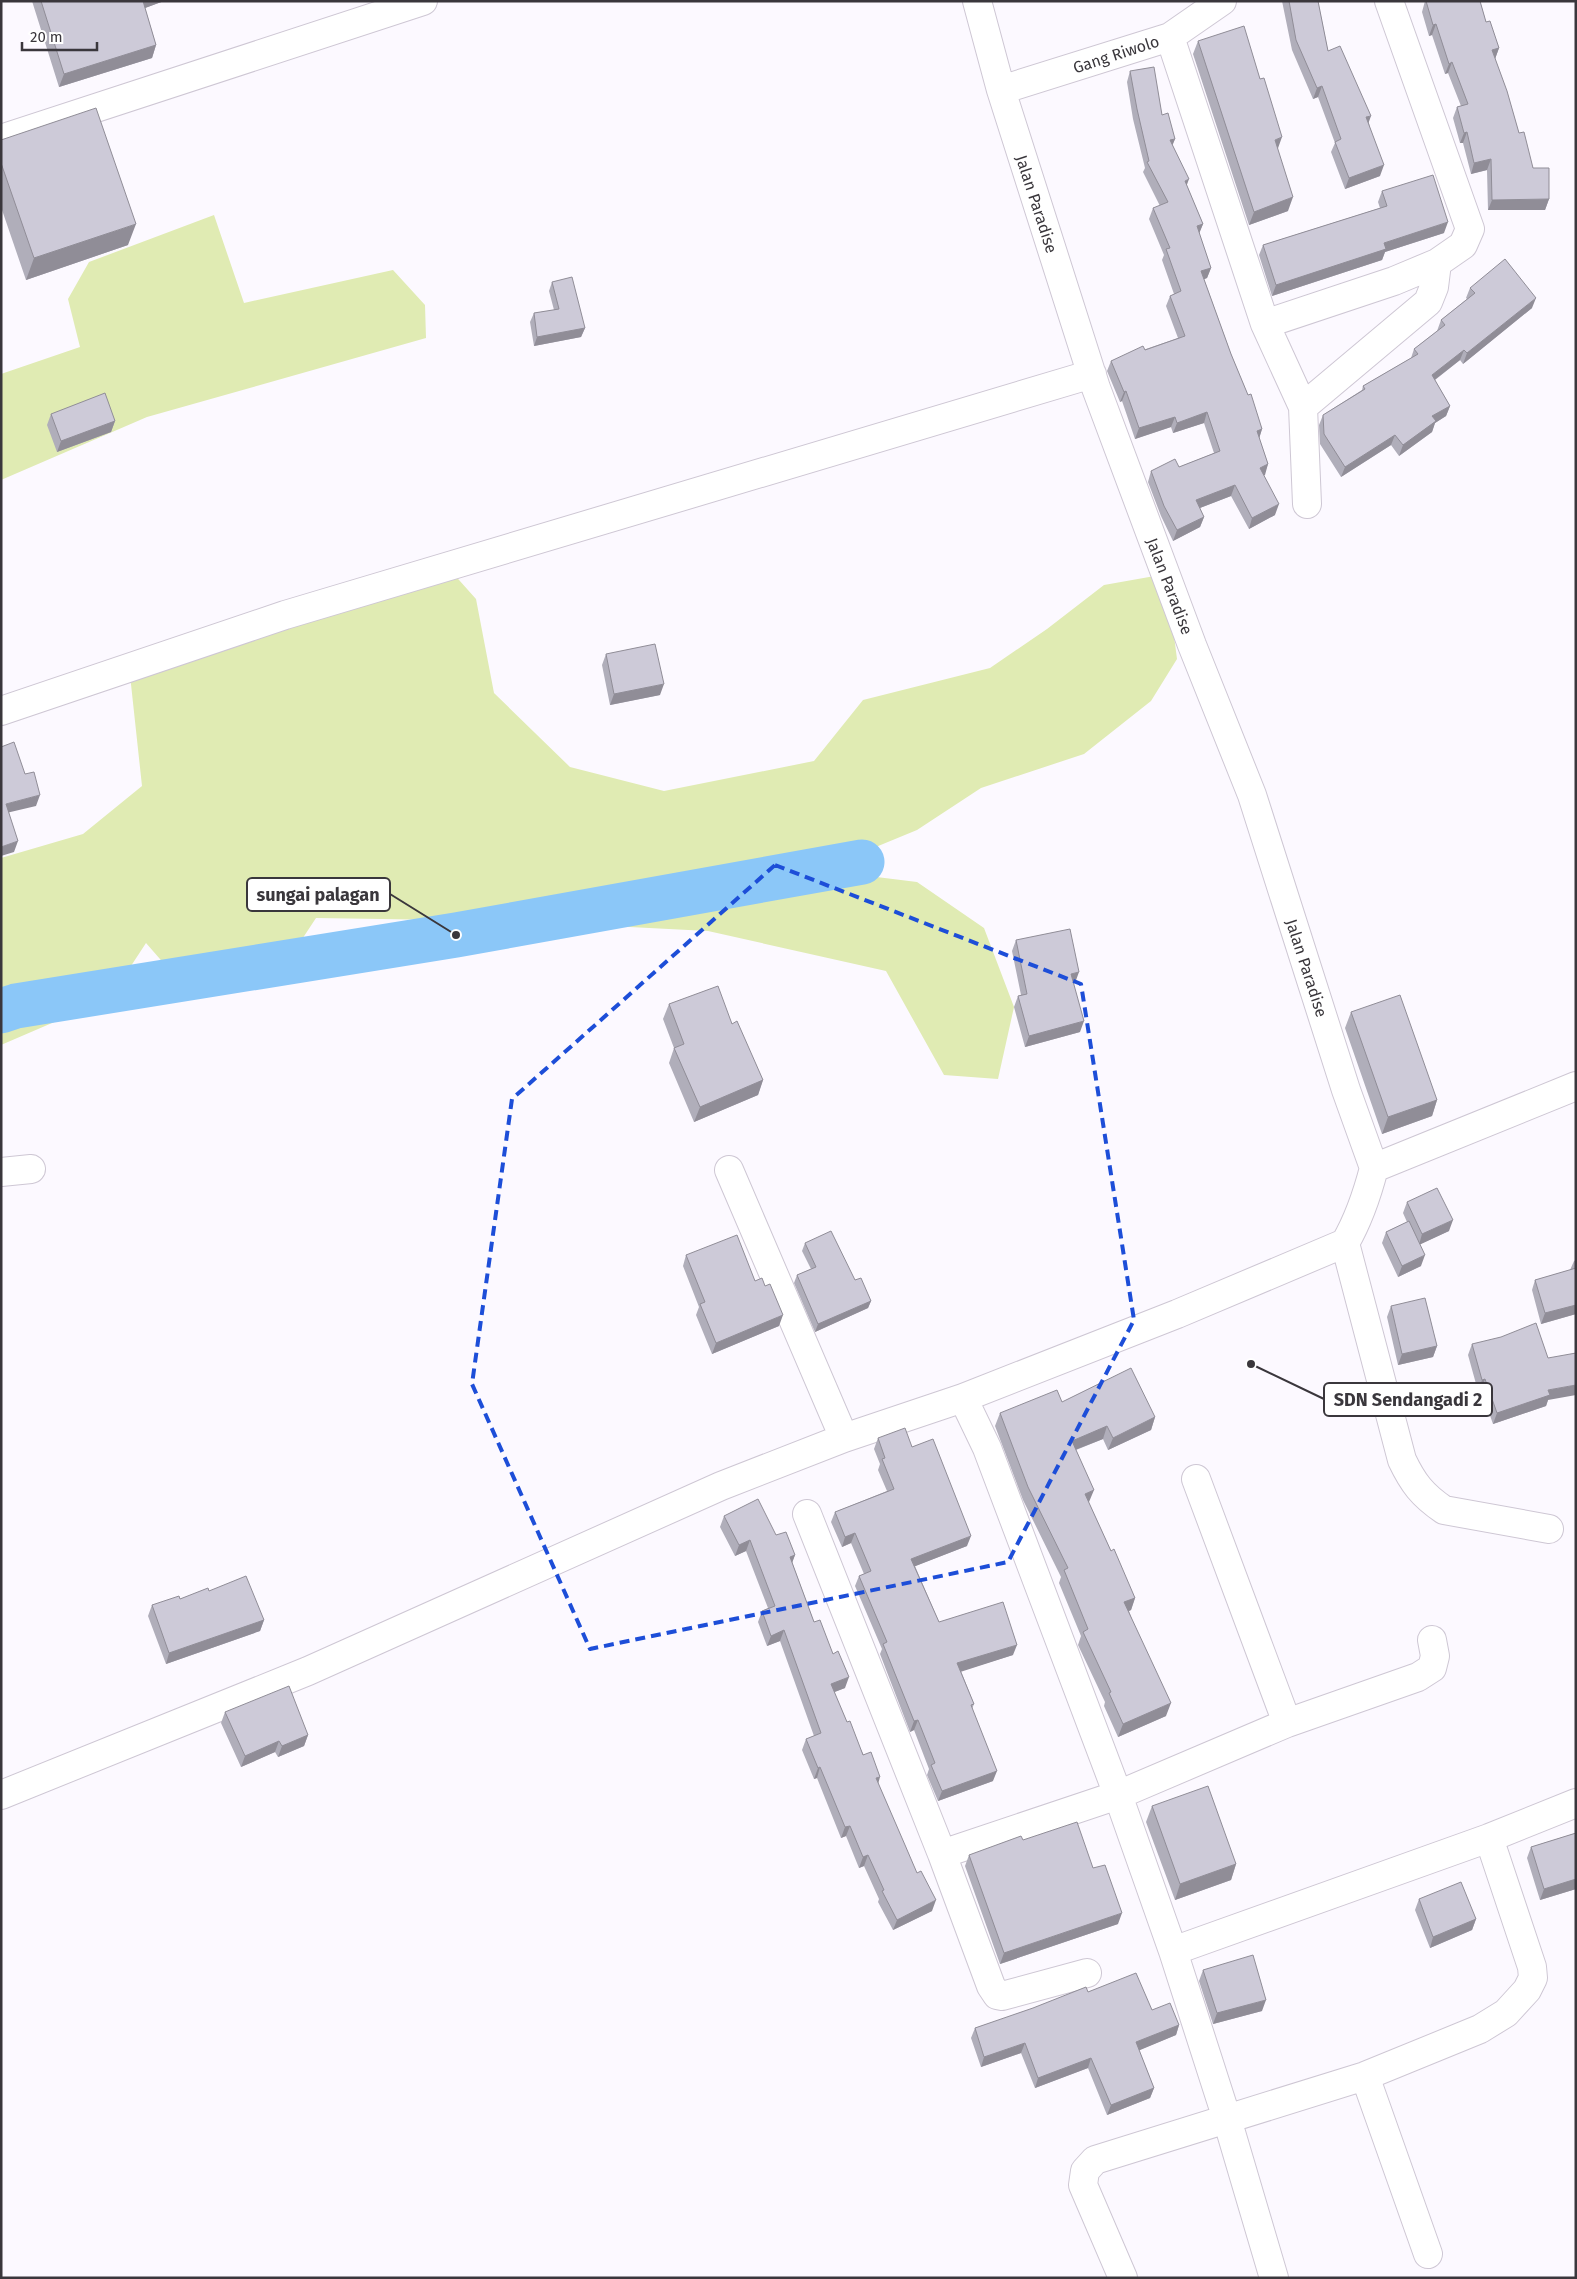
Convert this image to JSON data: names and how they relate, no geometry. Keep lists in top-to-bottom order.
{
  "streets": {
    "street": ["Gang Riwolo", "Jalan Paradise"]
  },
  "crossings": [
    ["Gang Riwolo", "Jalan Paradise"]
  ],
  "places": ["sungai palagan", "SDN Sendangadi 2"],
  "scale_bar": "20 m"
}
